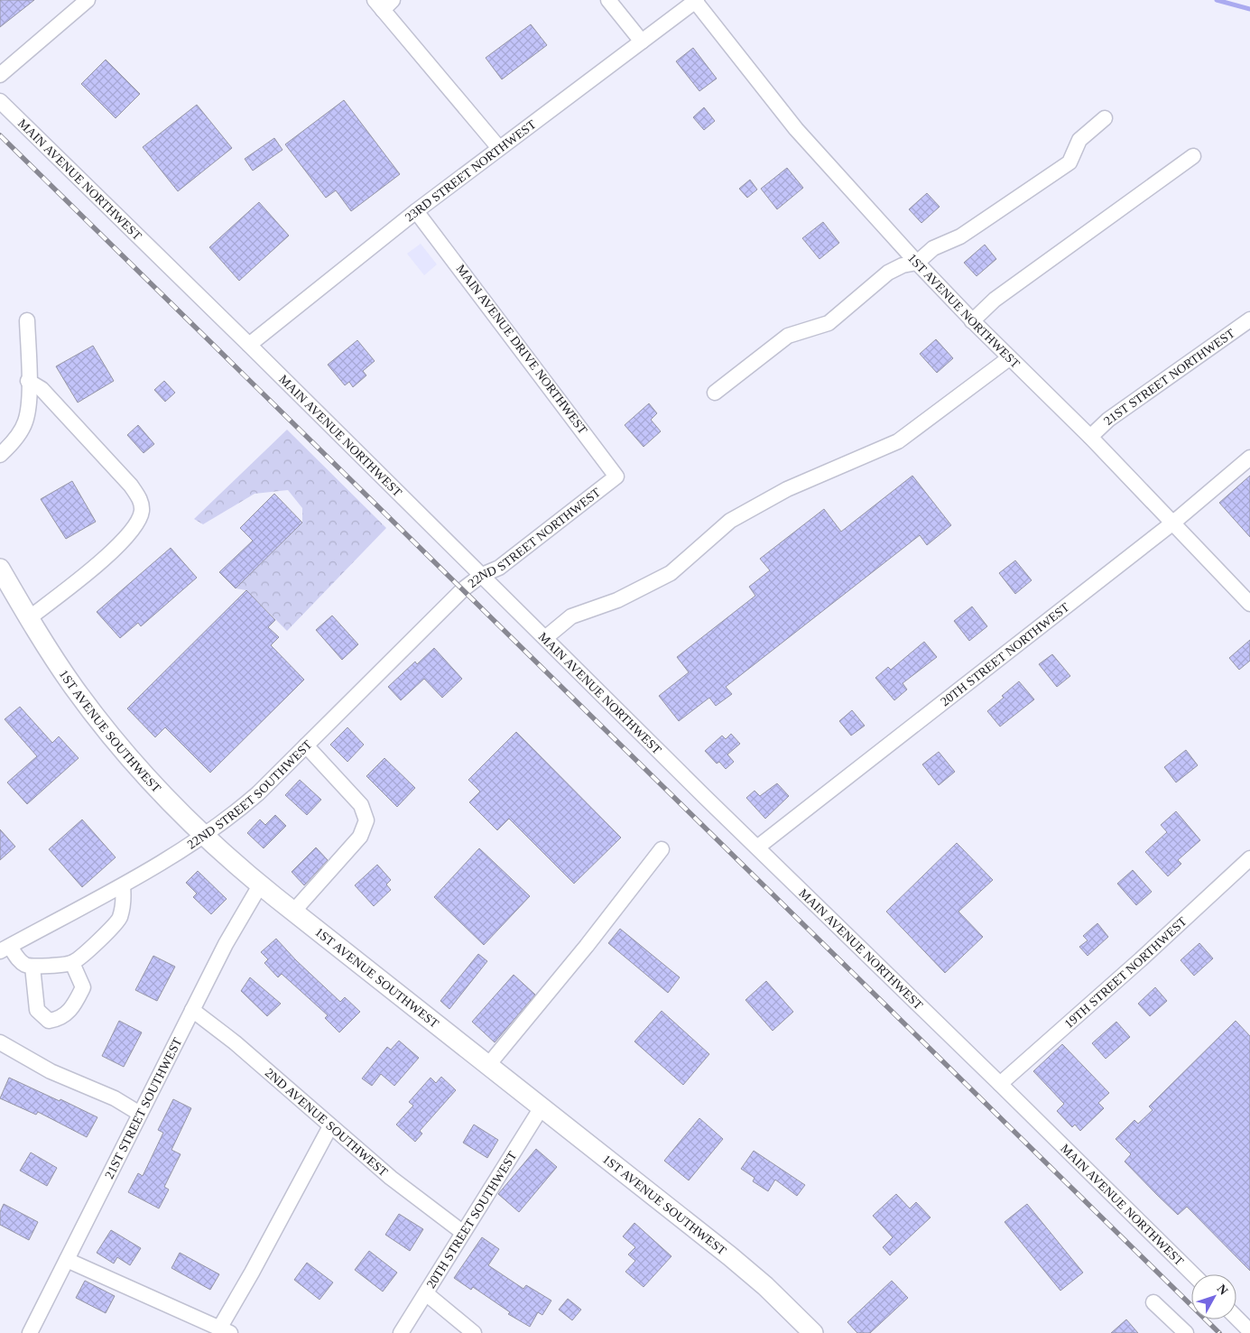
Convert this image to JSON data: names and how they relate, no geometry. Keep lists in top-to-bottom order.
{
  "streets": {
    "main road": ["1ST AVENUE SOUTHWEST"],
    "street": [
      "23RD STREET NORTHWEST",
      "MAIN AVENUE NORTHWEST",
      "1ST AVENUE NORTHWEST",
      "MAIN AVENUE DRIVE NORTHWEST",
      "21ST STREET NORTHWEST",
      "22ND STREET NORTHWEST",
      "20TH STREET NORTHWEST",
      "22ND STREET SOUTHWEST",
      "19TH STREET NORTHWEST",
      "21ST STREET SOUTHWEST",
      "2ND AVENUE SOUTHWEST",
      "20TH STREET SOUTHWEST"
    ]
  },
  "crossings": [
    ["23RD STREET NORTHWEST", "MAIN AVENUE NORTHWEST"],
    ["23RD STREET NORTHWEST", "1ST AVENUE NORTHWEST"],
    ["23RD STREET NORTHWEST", "MAIN AVENUE DRIVE NORTHWEST"],
    ["MAIN AVENUE NORTHWEST", "22ND STREET NORTHWEST"],
    ["MAIN AVENUE NORTHWEST", "20TH STREET NORTHWEST"],
    ["MAIN AVENUE NORTHWEST", "19TH STREET NORTHWEST"],
    ["1ST AVENUE NORTHWEST", "21ST STREET NORTHWEST"],
    ["1ST AVENUE NORTHWEST", "20TH STREET NORTHWEST"],
    ["MAIN AVENUE DRIVE NORTHWEST", "22ND STREET NORTHWEST"],
    ["22ND STREET NORTHWEST", "22ND STREET SOUTHWEST"],
    ["1ST AVENUE SOUTHWEST", "22ND STREET SOUTHWEST"],
    ["1ST AVENUE SOUTHWEST", "21ST STREET SOUTHWEST"],
    ["1ST AVENUE SOUTHWEST", "20TH STREET SOUTHWEST"],
    ["21ST STREET SOUTHWEST", "2ND AVENUE SOUTHWEST"],
    ["2ND AVENUE SOUTHWEST", "20TH STREET SOUTHWEST"]
  ],
  "north": "top right"
}
